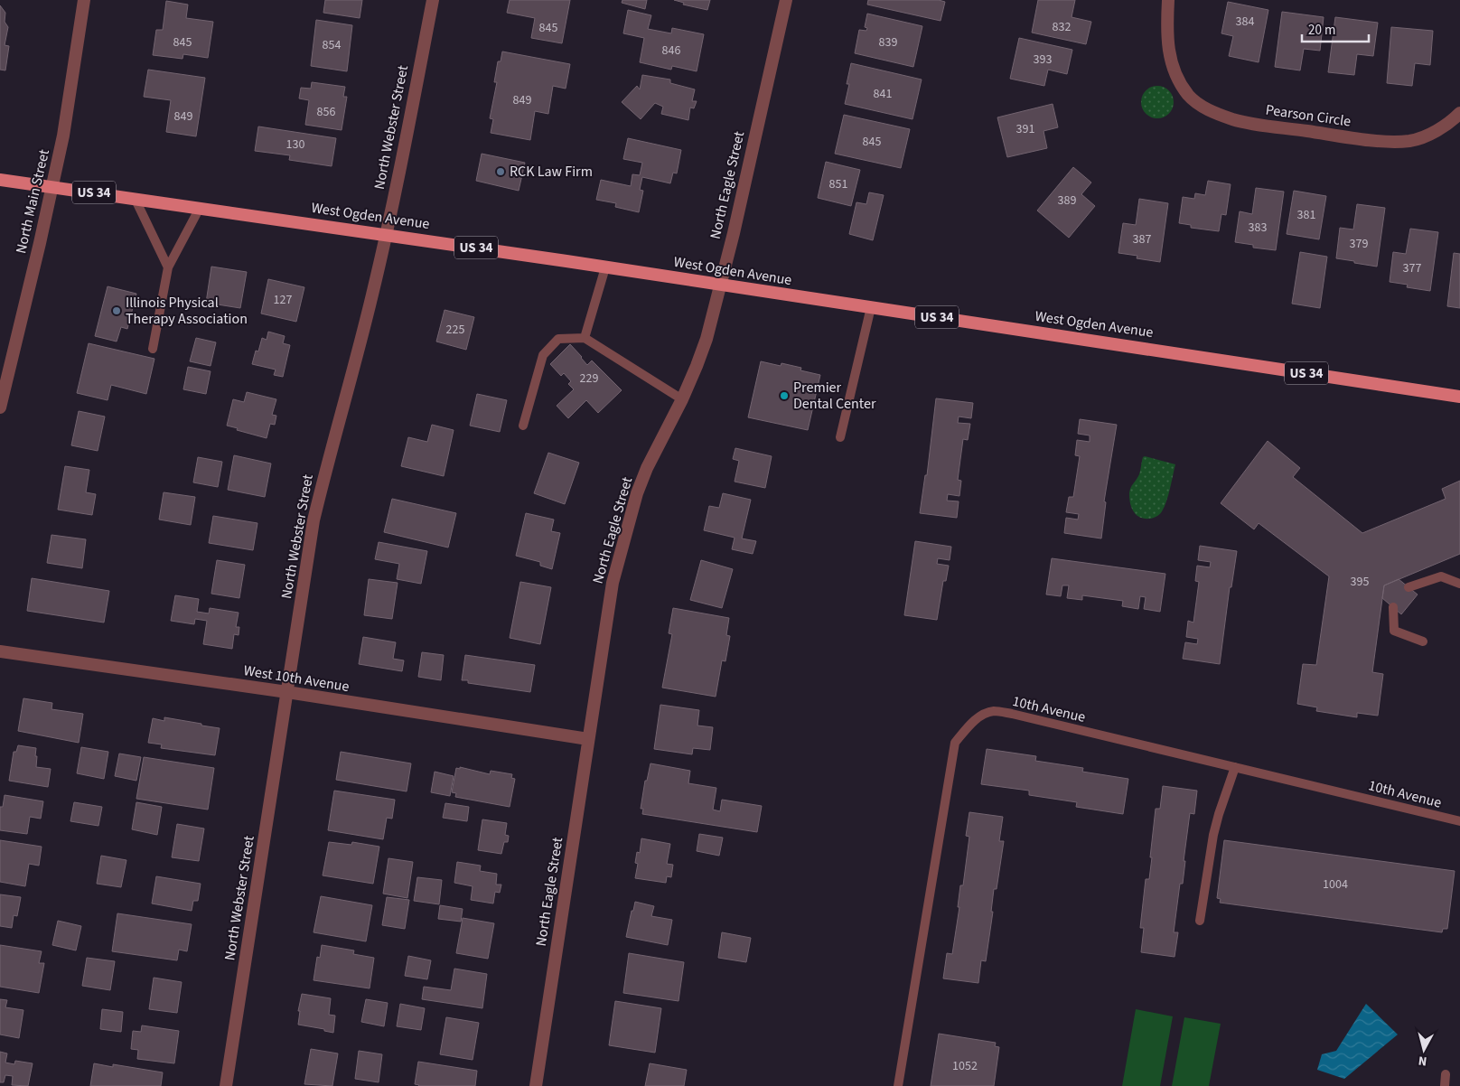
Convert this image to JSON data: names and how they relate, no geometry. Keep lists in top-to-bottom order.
{
  "streets": {
    "main road": ["US 34", "West Ogden Avenue"],
    "street": [
      "Pearson Circle",
      "North Webster Street",
      "North Eagle Street",
      "North Main Street",
      "West 10th Avenue"
    ],
    "lane": ["10th Avenue"]
  },
  "crossings": [
    ["North Webster Street", "West Ogden Avenue"],
    ["North Webster Street", "West 10th Avenue"],
    ["North Eagle Street", "West Ogden Avenue"],
    ["North Eagle Street", "West 10th Avenue"],
    ["North Main Street", "West Ogden Avenue"]
  ],
  "places": ["RCK Law Firm", "Illinois Physical Therapy Association", "Premier Dental Center"],
  "house_numbers": [
    "384",
    "832",
    "845",
    "845",
    "839",
    "854",
    "846",
    "393",
    "841",
    "849",
    "856",
    "849",
    "391",
    "845",
    "130",
    "851",
    "389",
    "381",
    "383",
    "387",
    "379",
    "377",
    "127",
    "225",
    "229",
    "395",
    "1004",
    "1052"
  ],
  "scale_bar": "20 m",
  "north": "bottom"
}
